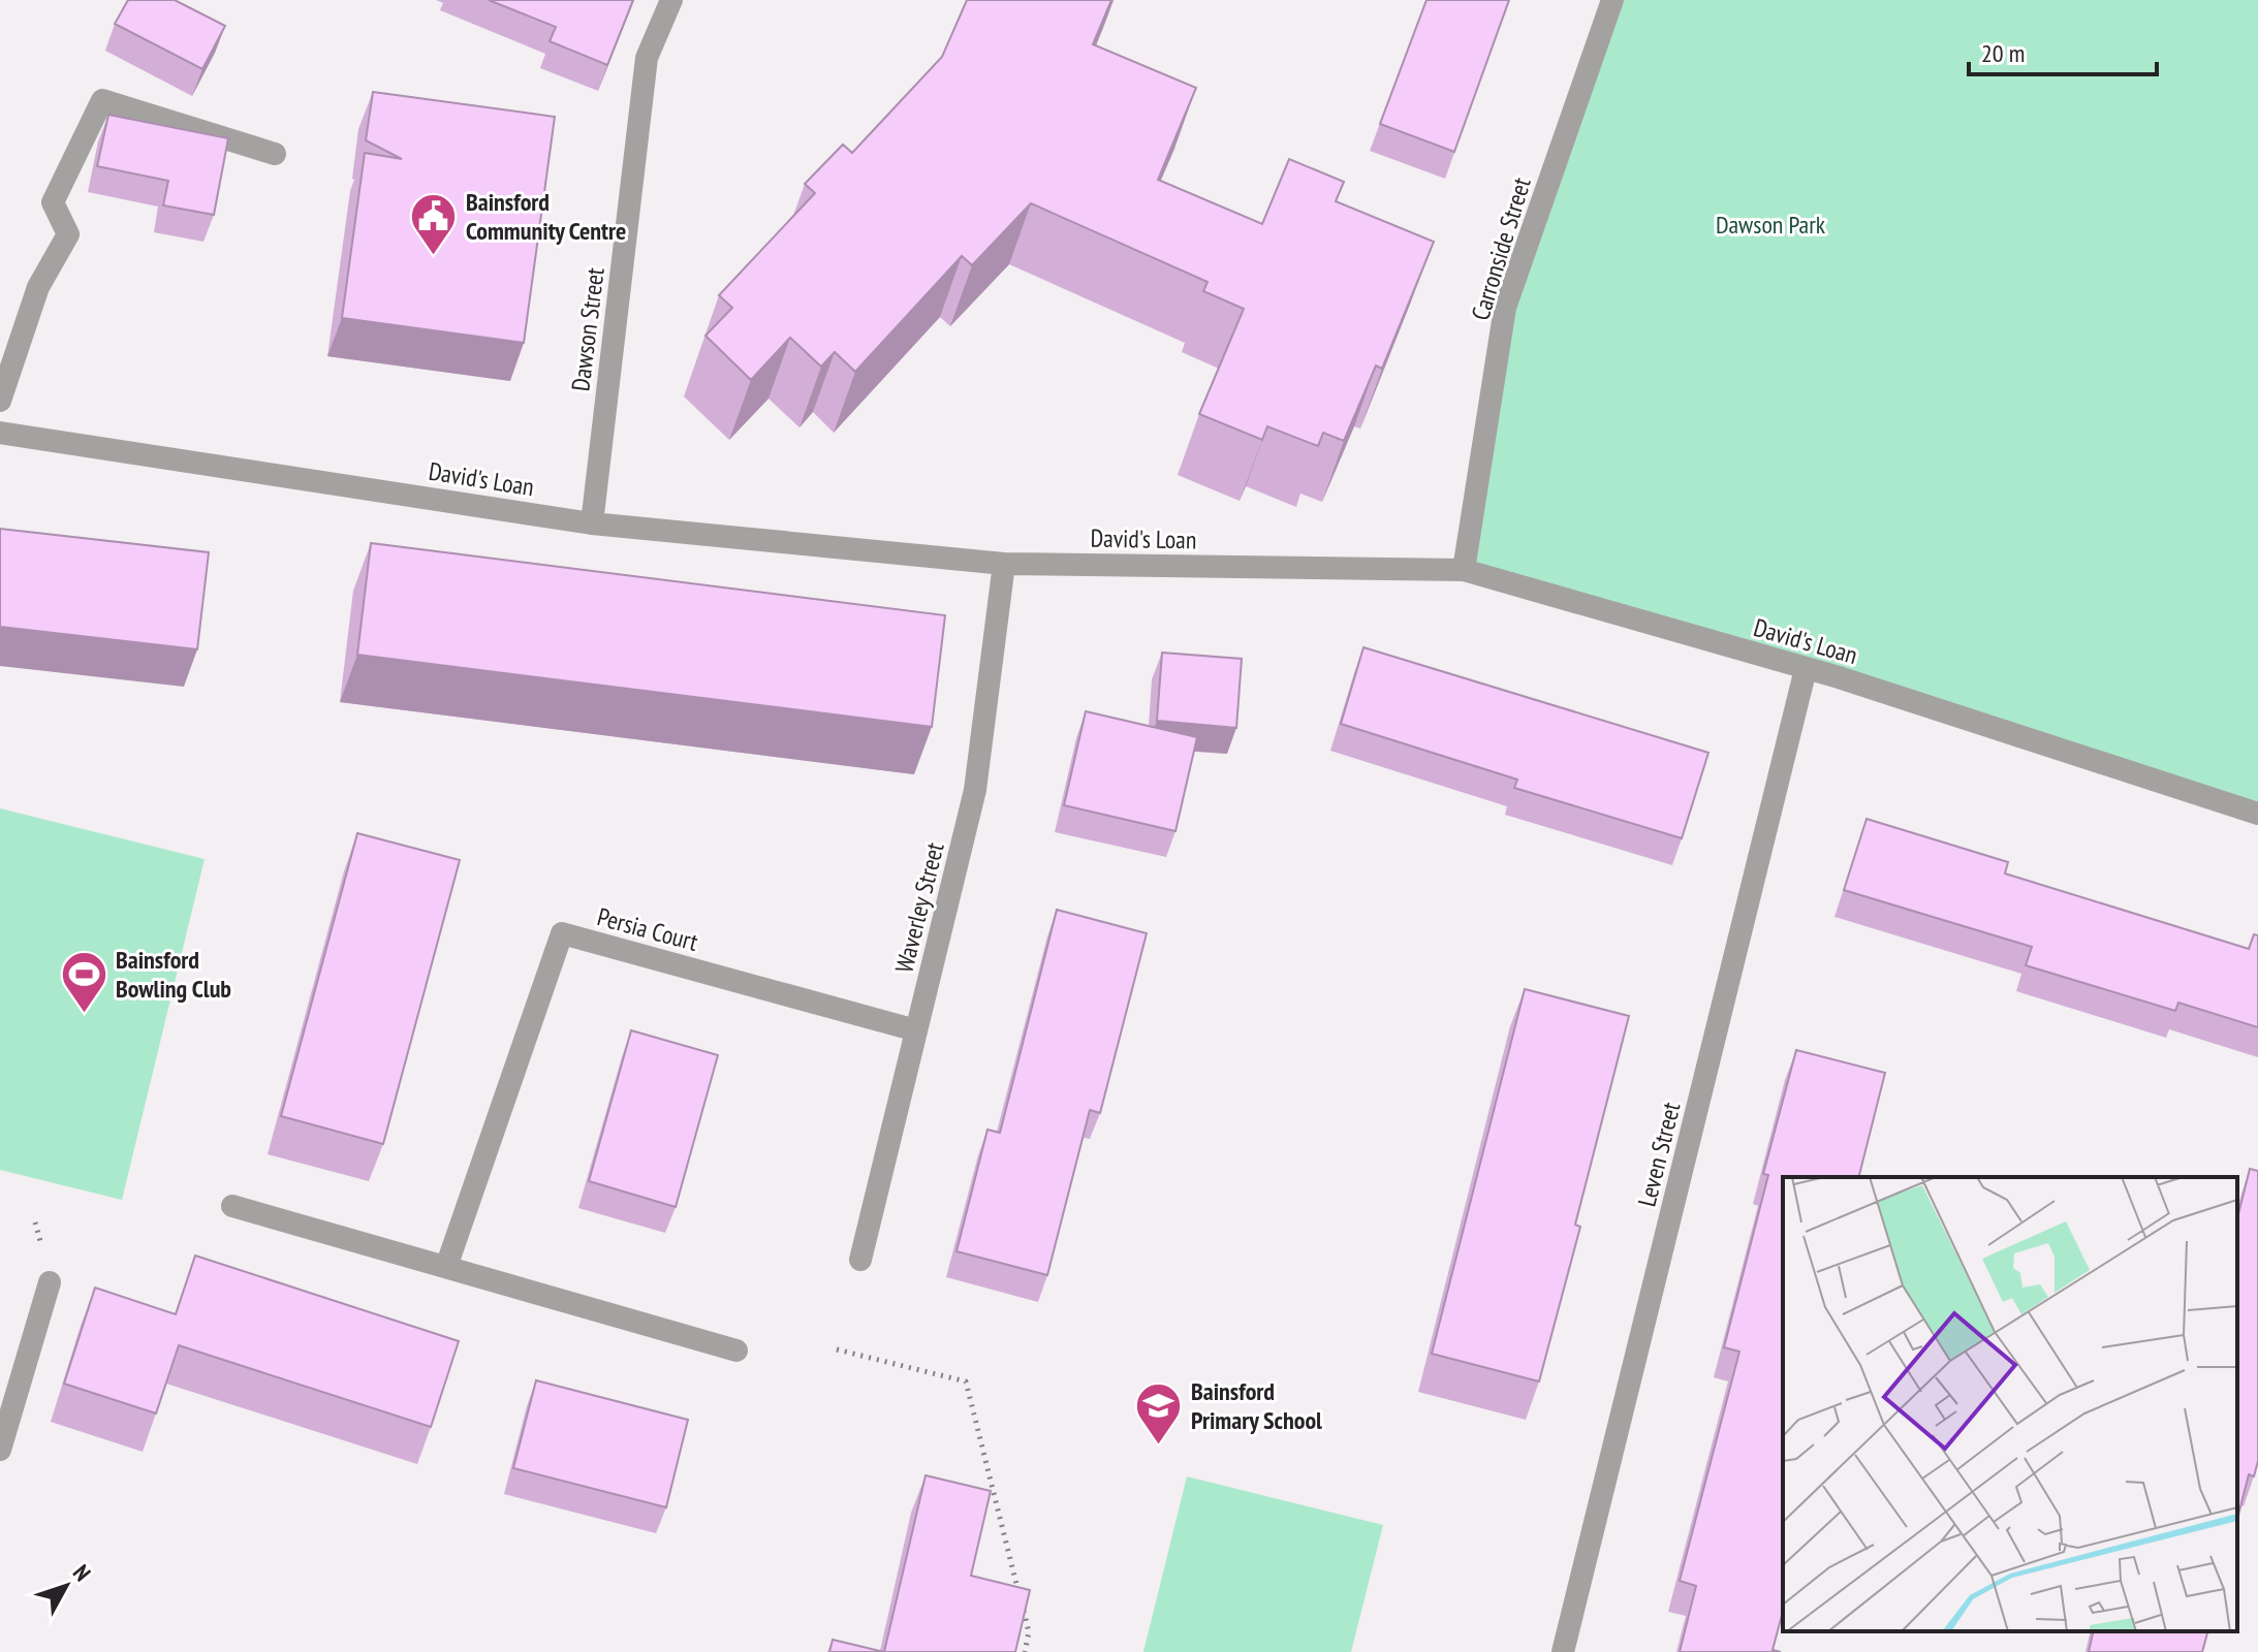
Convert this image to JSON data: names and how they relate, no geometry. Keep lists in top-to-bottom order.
{
  "streets": {
    "street": [
      "Carronside Street",
      "Dawson Street",
      "David's Loan",
      "Waverley Street",
      "Persia Court",
      "Leven Street"
    ]
  },
  "crossings": [
    ["Carronside Street", "David's Loan"],
    ["Dawson Street", "David's Loan"],
    ["David's Loan", "Waverley Street"],
    ["David's Loan", "Leven Street"],
    ["Waverley Street", "Persia Court"]
  ],
  "parks": ["Dawson Park"],
  "places": {
    "public building": ["Bainsford Community Centre"],
    "sports": ["Bainsford Bowling Club"],
    "school or university": ["Bainsford Primary School"]
  },
  "scale_bar": "20 m",
  "north": "top right"
}
